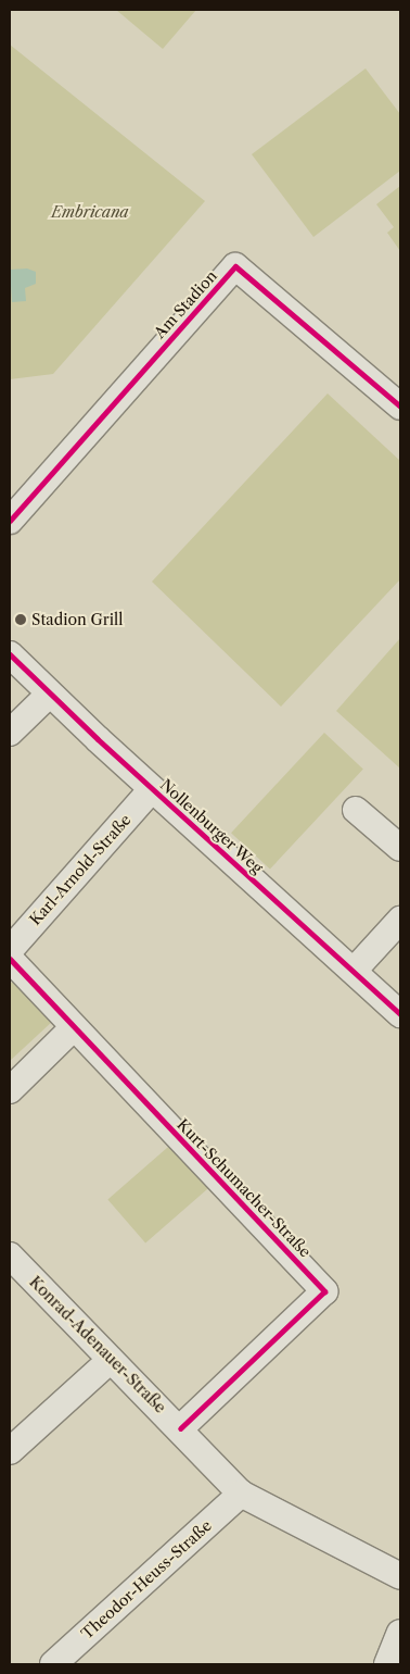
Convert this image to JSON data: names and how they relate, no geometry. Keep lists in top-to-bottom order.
{
  "streets": {
    "street": [
      "Am Stadion",
      "Nollenburger Weg",
      "Karl-Arnold-Straße",
      "Kurt-Schumacher-Straße",
      "Konrad-Adenauer-Straße",
      "Theodor-Heuss-Straße"
    ]
  },
  "crossings": [
    ["Nollenburger Weg", "Karl-Arnold-Straße"],
    ["Kurt-Schumacher-Straße", "Konrad-Adenauer-Straße"],
    ["Konrad-Adenauer-Straße", "Theodor-Heuss-Straße"]
  ],
  "parks": ["Embricana"],
  "places": ["Stadion Grill"]
}
